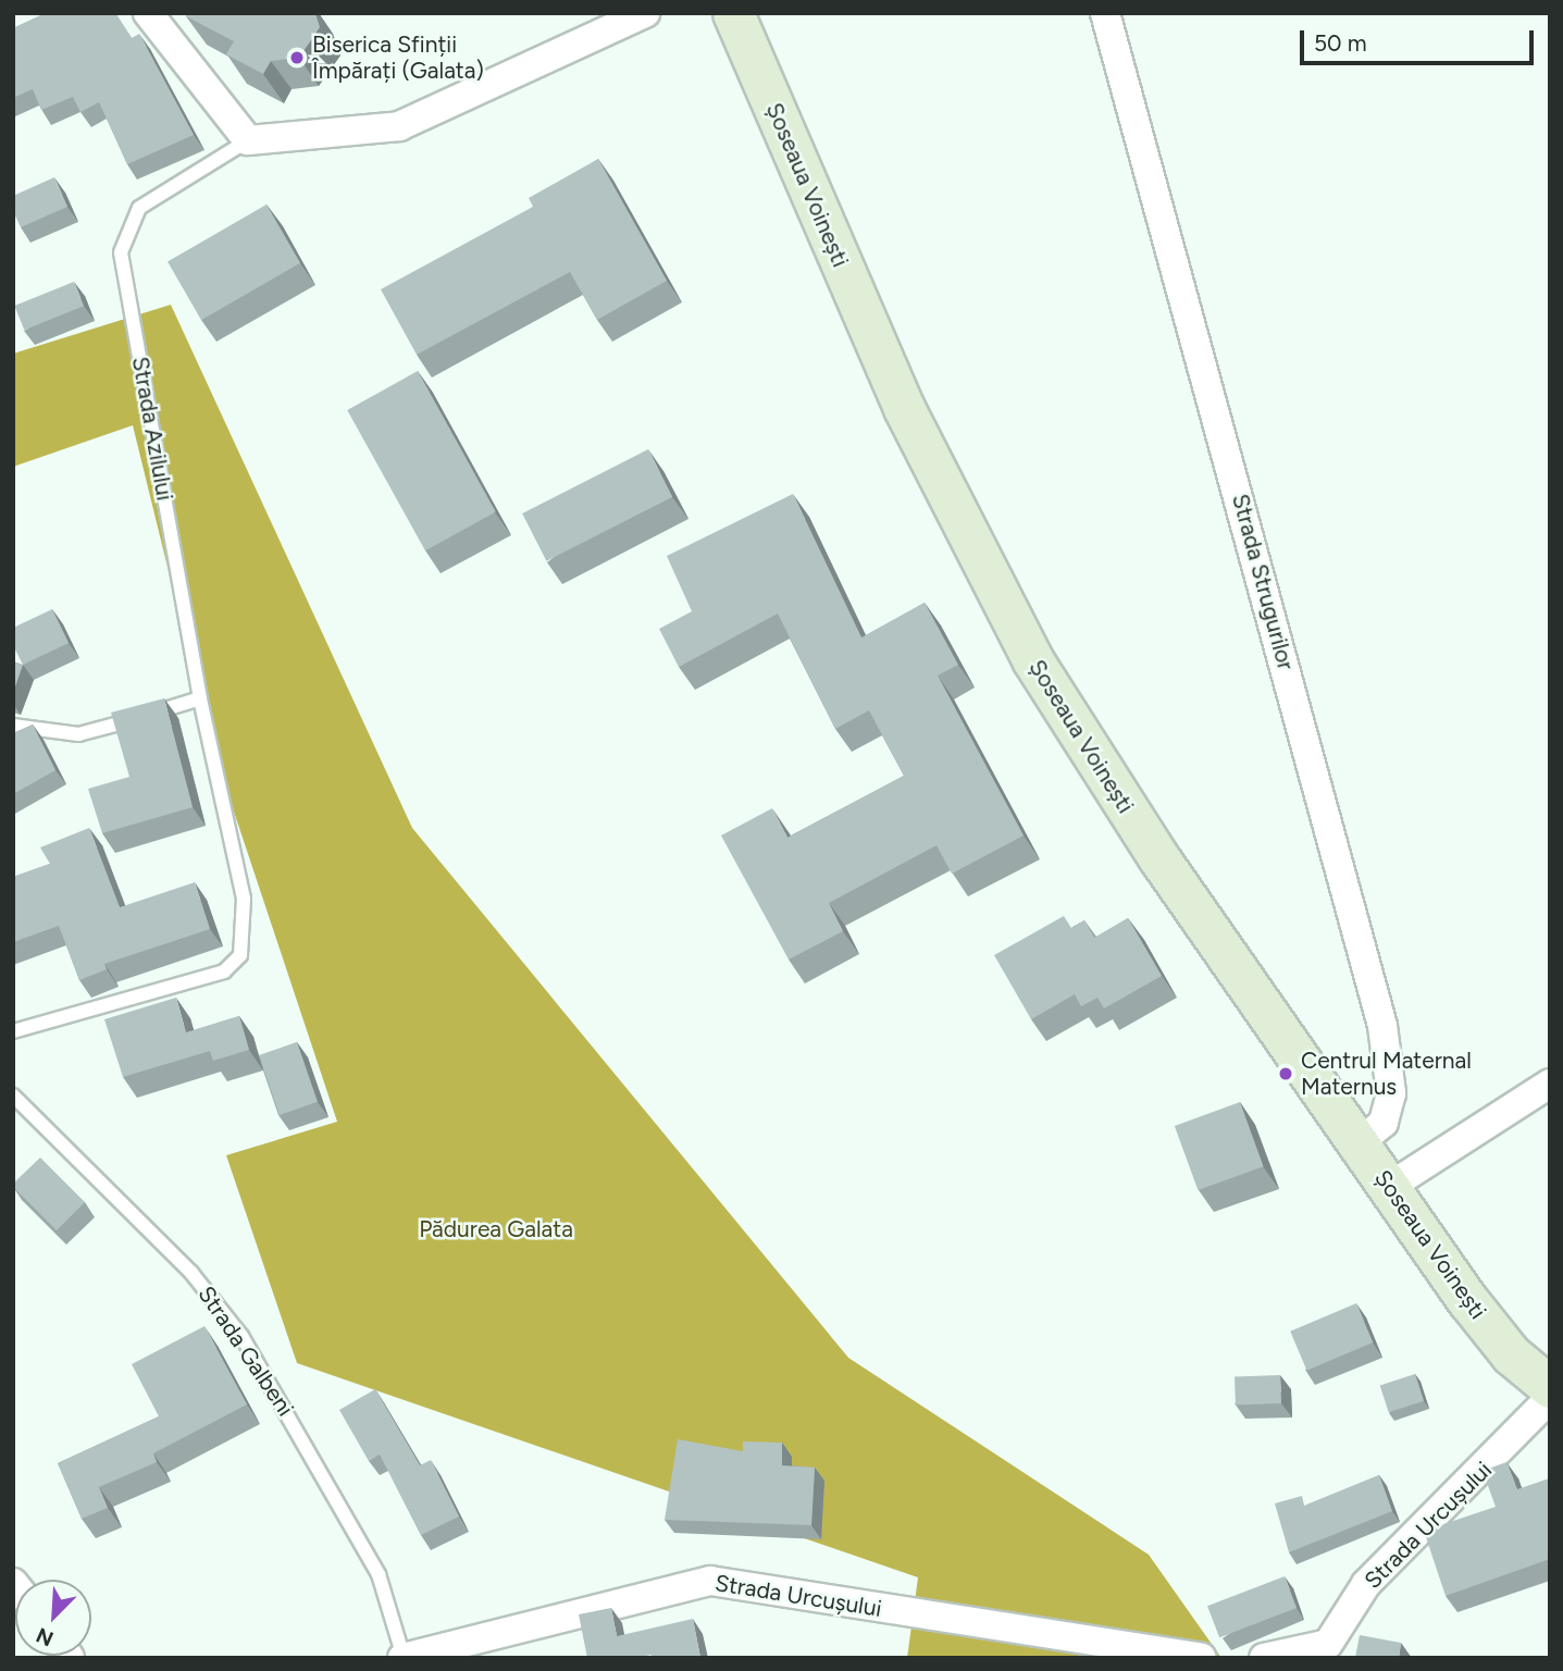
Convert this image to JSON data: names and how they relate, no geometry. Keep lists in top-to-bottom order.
{
  "streets": {
    "main road": ["Șoseaua Voinești"],
    "street": ["Strada Azilului", "Strada Strugurilor", "Strada Urcușului"],
    "lane": ["Strada Galbeni"]
  },
  "crossings": [
    ["Șoseaua Voinești", "Strada Strugurilor"],
    ["Strada Galbeni", "Strada Urcușului"]
  ],
  "parks": ["Pădurea Galata"],
  "places": ["Biserica Sfinții Împărați (Galata)", "Centrul Maternal Maternus"],
  "scale_bar": "50 m",
  "north": "bottom left"
}
